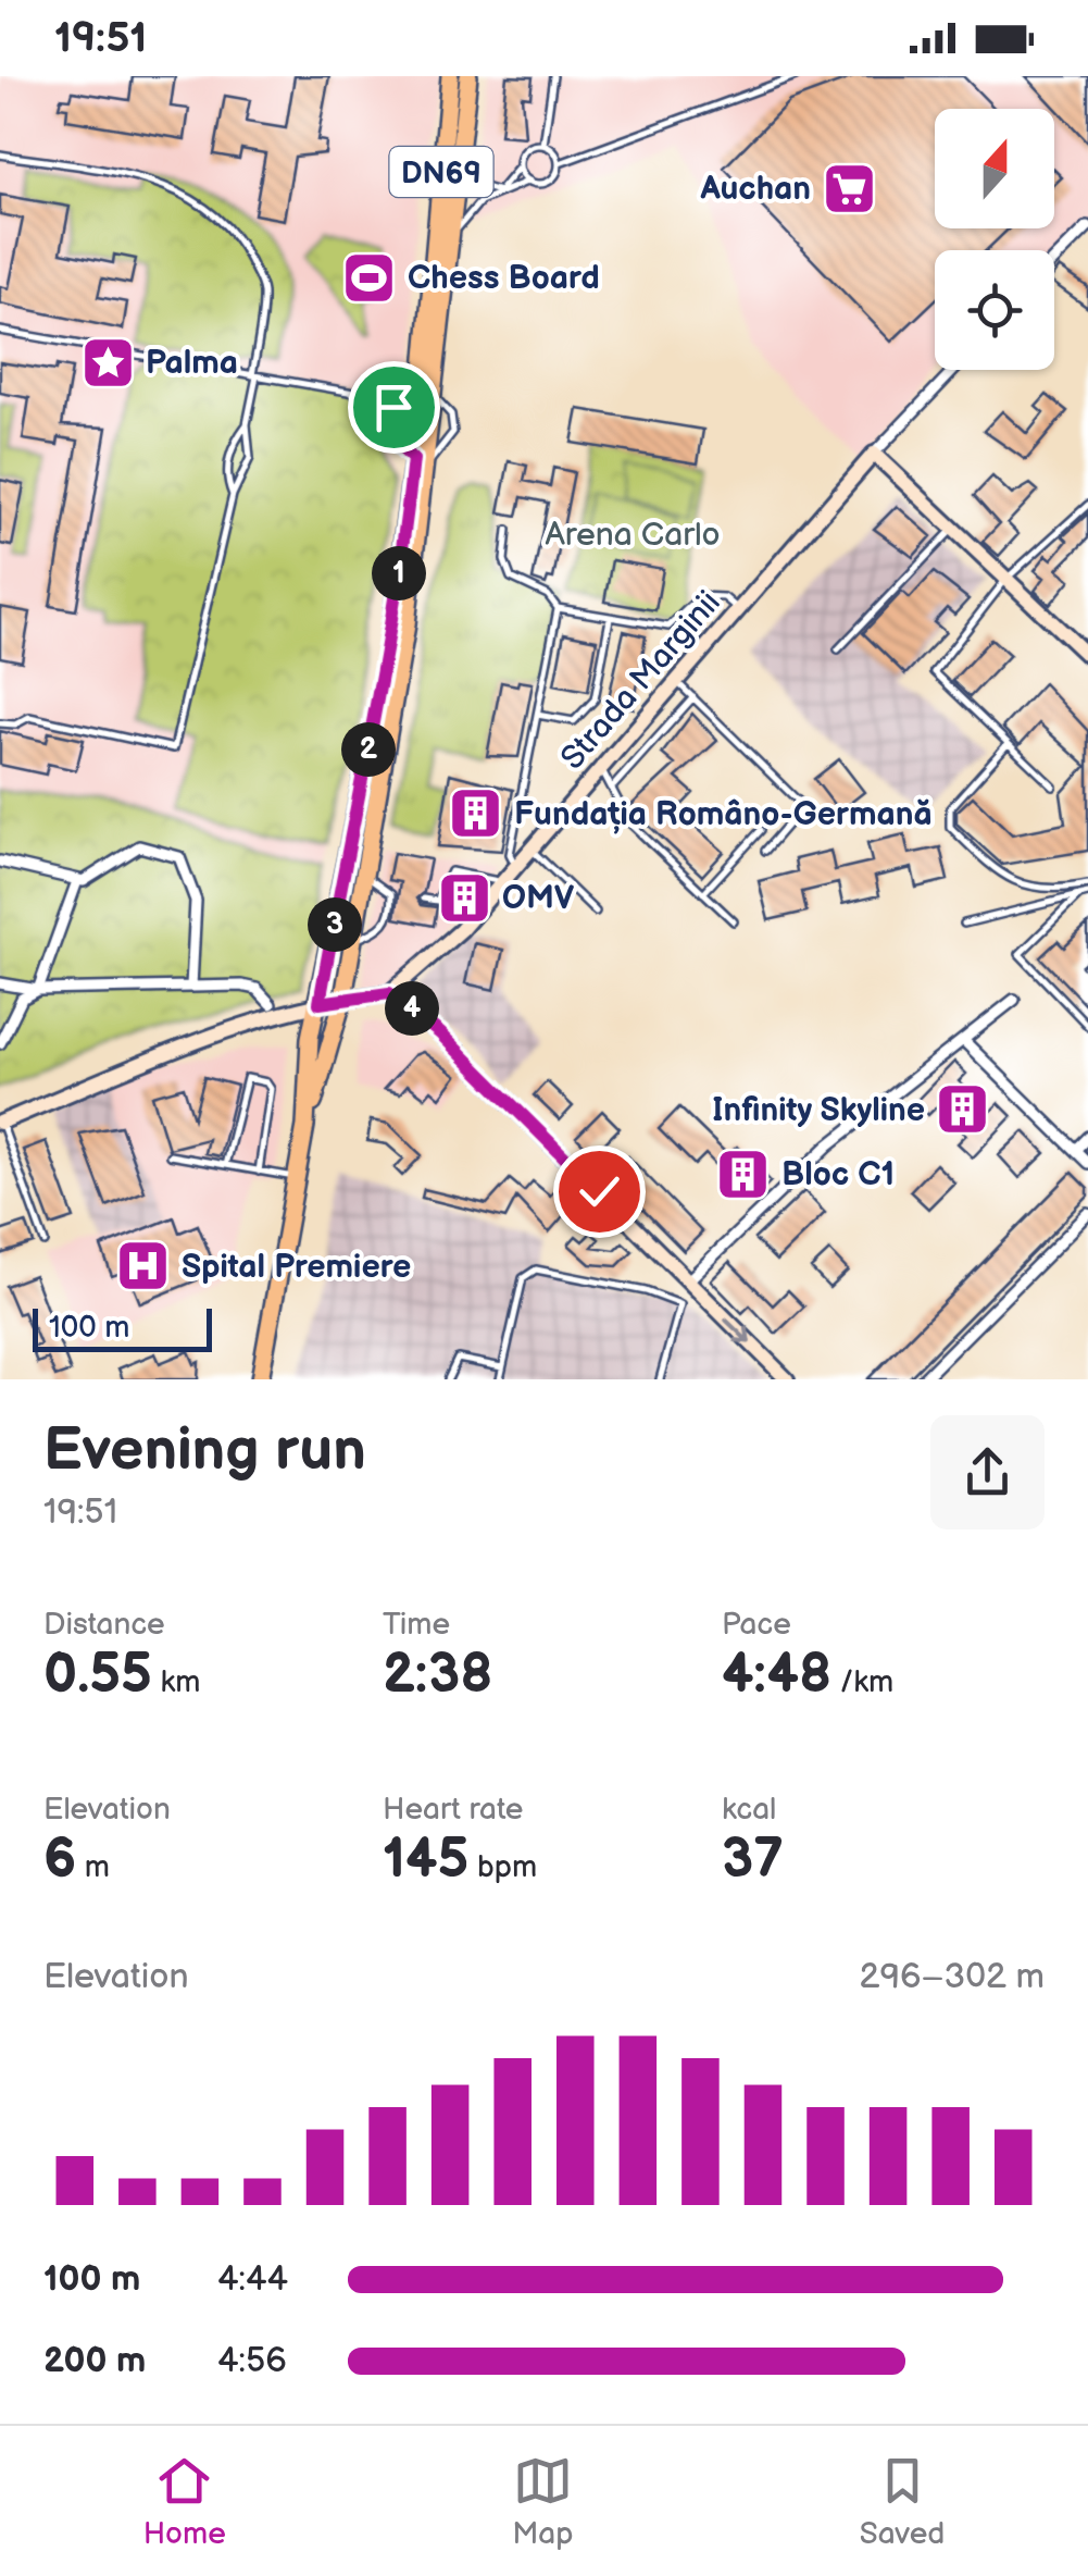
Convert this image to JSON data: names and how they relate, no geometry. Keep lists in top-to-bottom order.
{
  "streets": {
    "main road": ["DN69"],
    "street": ["Strada Marginii"]
  },
  "parks": ["Arena Carlo"],
  "places": {
    "supermarket": ["Auchan"],
    "sports": ["Chess Board"],
    "place": ["Palma"],
    "building": [
      "Fundația Româno-Germană",
      "OMV",
      "Infinity Skyline",
      "Bloc C1"
    ],
    "hospital": ["Spital Premiere"]
  },
  "scale_bar": "100 m",
  "north": "top",
  "page": {
    "status": "19:51",
    "pins": [
      "1",
      "2",
      "3",
      "4"
    ],
    "scale": "100 m",
    "heading": ["Evening run", "19:51"],
    "stats": [
      ["Distance", "0.55 km"],
      ["Time", "2:38"],
      ["Pace", "4:48 /km"],
      ["Elevation", "6 m"],
      ["Heart rate", "145 bpm"],
      ["kcal", "37"]
    ],
    "chart": ["Elevation", "296–302 m"],
    "list": [
      {
        "name": "100 m",
        "note": "4:44"
      },
      {
        "name": "200 m",
        "note": "4:56"
      }
    ],
    "tabs": ["Home", "Map", "Saved"]
  }
}
